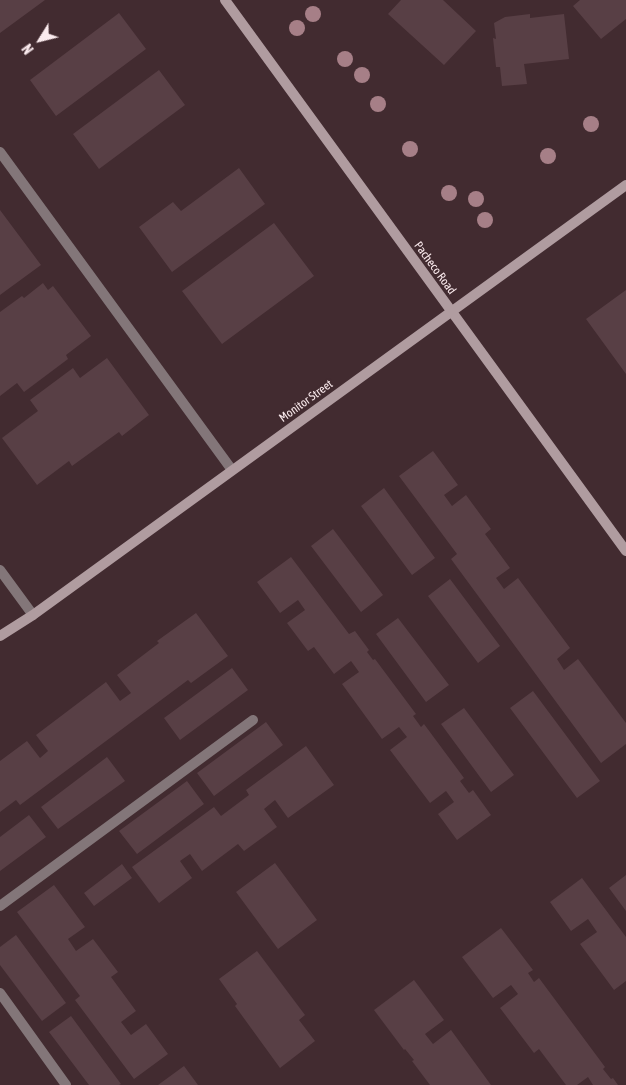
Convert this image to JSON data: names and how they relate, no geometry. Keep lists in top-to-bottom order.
{
  "streets": {
    "street": ["Pacheco Road", "Monitor Street"]
  },
  "crossings": [
    ["Pacheco Road", "Monitor Street"]
  ],
  "north": "bottom left"
}
